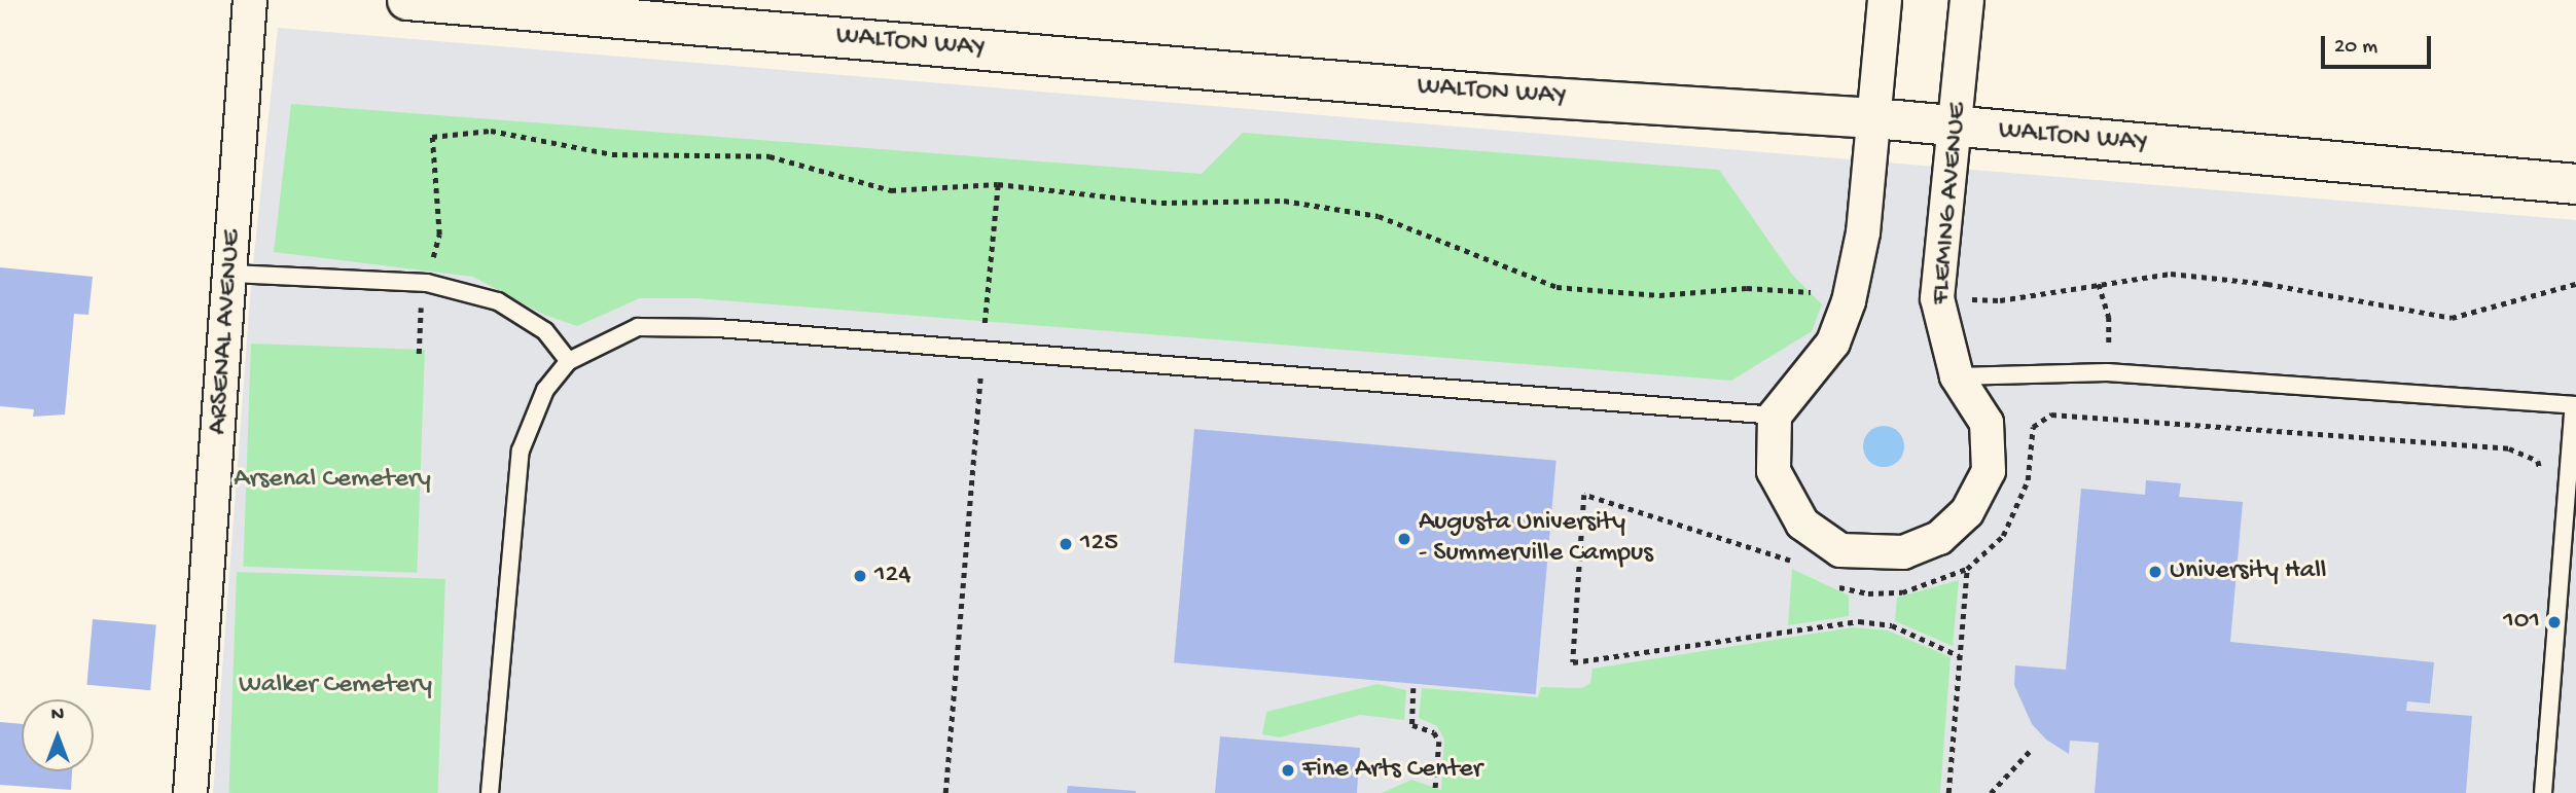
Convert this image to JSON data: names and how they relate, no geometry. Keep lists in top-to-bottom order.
{
  "streets": {
    "main road": ["WALTON WAY"],
    "street": ["FLEMING AVENUE", "ARSENAL AVENUE"]
  },
  "crossings": [
    ["WALTON WAY", "FLEMING AVENUE"]
  ],
  "parks": ["Arsenal Cemetery", "Walker Cemetery"],
  "places": [
    "Augusta University - Summerville Campus",
    "125",
    "University Hall",
    "124",
    "101",
    "Fine Arts Center"
  ],
  "scale_bar": "20 m",
  "north": "top"
}
